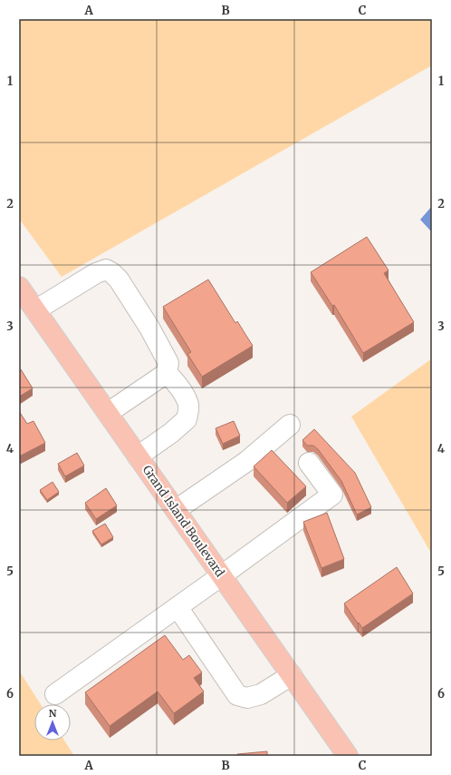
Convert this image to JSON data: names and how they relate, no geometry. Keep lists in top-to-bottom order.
{
  "streets": {
    "main road": ["Grand Island Boulevard"]
  },
  "north": "top",
  "grid": {
    "columns": ["A", "B", "C"],
    "rows": [
      "1",
      "2",
      "3",
      "4",
      "5",
      "6"
    ]
  }
}
